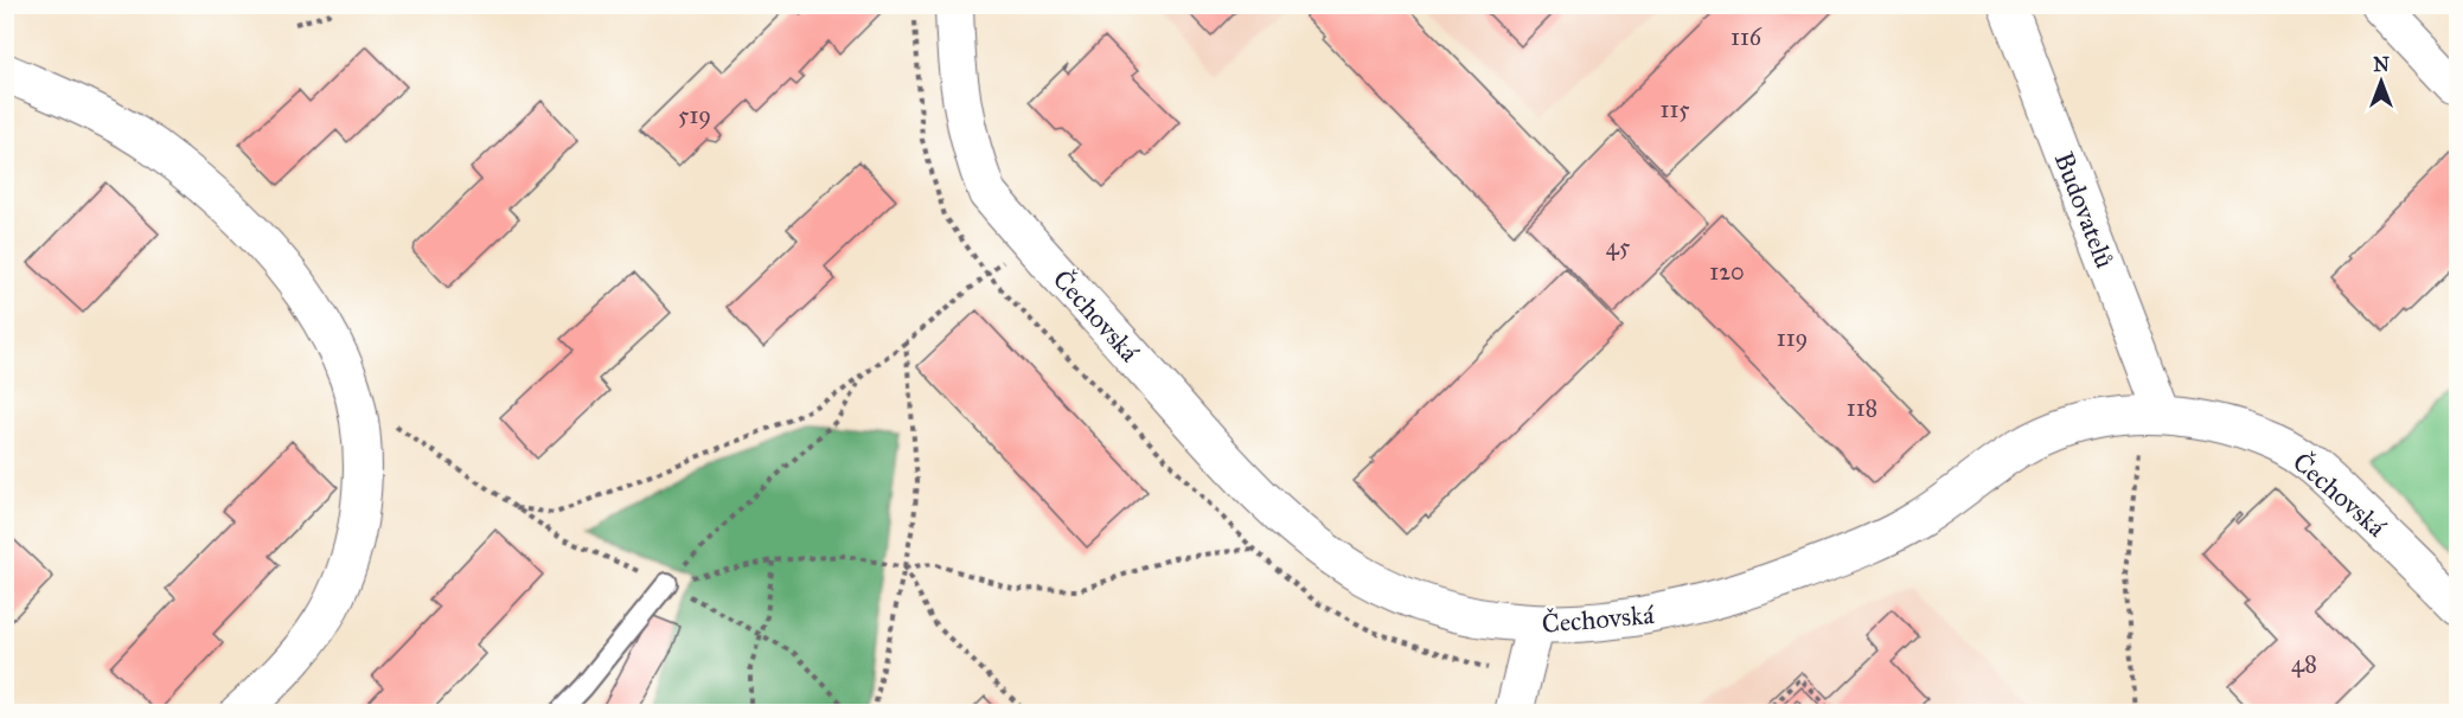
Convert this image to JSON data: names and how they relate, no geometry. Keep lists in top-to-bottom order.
{
  "streets": {
    "street": ["Budovatelů", "Čechovská"]
  },
  "crossings": [
    ["Budovatelů", "Čechovská"]
  ],
  "house_numbers": [
    "116",
    "115",
    "519",
    "45",
    "120",
    "119",
    "118",
    "48"
  ],
  "north": "top"
}
